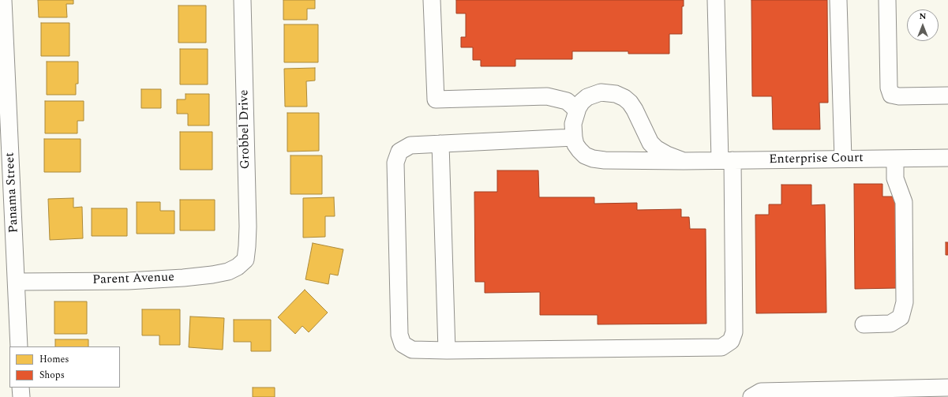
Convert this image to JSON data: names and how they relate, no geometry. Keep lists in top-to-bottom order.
{
  "streets": {
    "street": [
      "Grobbel Drive",
      "Enterprise Court",
      "Panama Street",
      "Parent Avenue"
    ]
  },
  "crossings": [
    ["Grobbel Drive", "Parent Avenue"],
    ["Panama Street", "Parent Avenue"]
  ],
  "legend": ["Homes", "Shops"],
  "north": "top"
}
